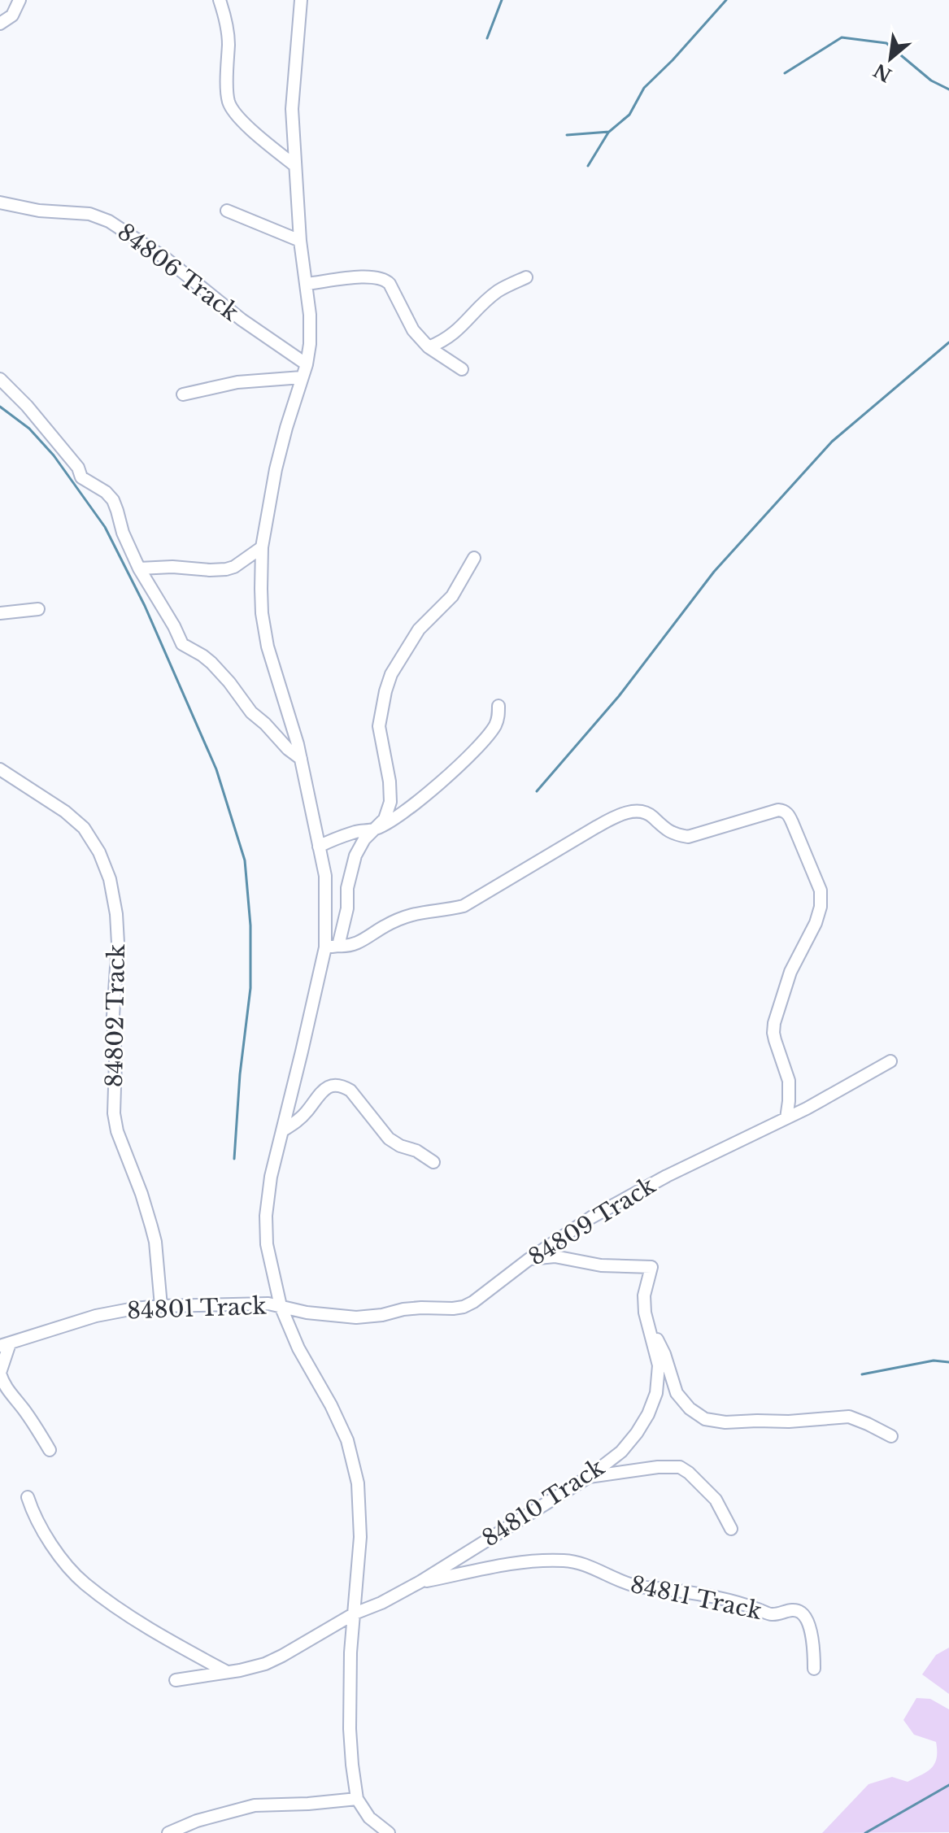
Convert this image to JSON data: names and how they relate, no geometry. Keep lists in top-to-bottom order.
{
  "streets": {
    "street": [
      "84806 Track",
      "84802 Track",
      "84809 Track",
      "84801 Track",
      "84810 Track",
      "84811 Track"
    ]
  },
  "crossings": [
    ["84802 Track", "84801 Track"],
    ["84809 Track", "84801 Track"],
    ["84809 Track", "84810 Track"],
    ["84810 Track", "84811 Track"]
  ],
  "north": "bottom left"
}
